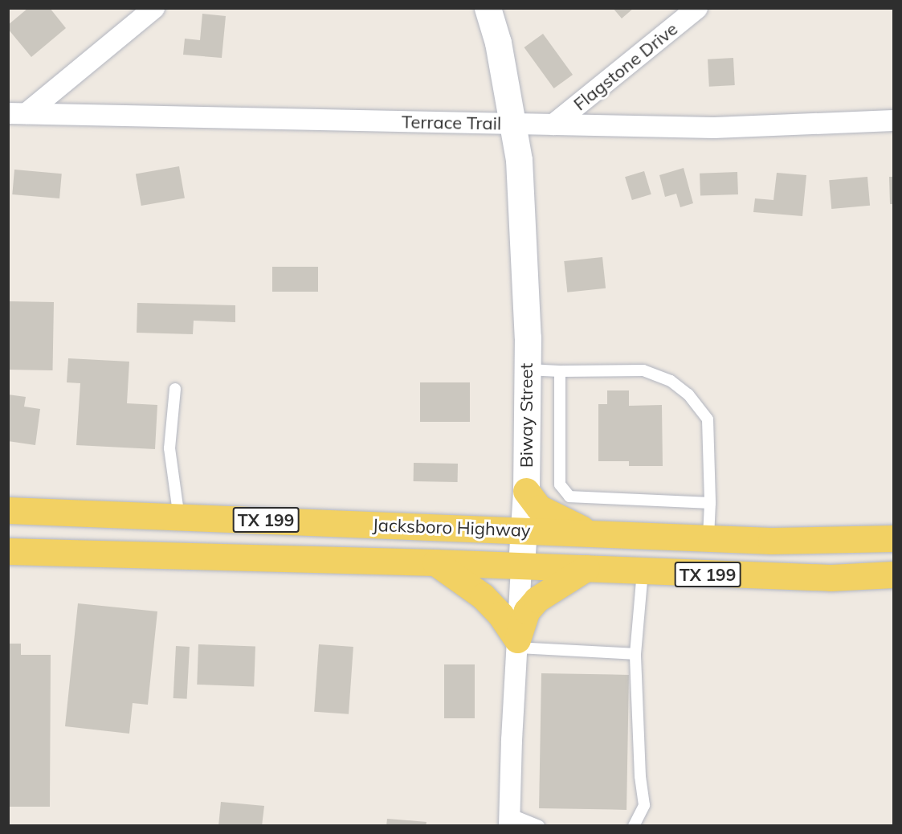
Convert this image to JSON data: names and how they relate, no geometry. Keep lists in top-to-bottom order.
{
  "streets": {
    "main road": ["TX 199", "Jacksboro Highway"],
    "street": ["Flagstone Drive", "Terrace Trail", "Biway Street"]
  },
  "crossings": [
    ["Flagstone Drive", "Terrace Trail"],
    ["Terrace Trail", "Biway Street"],
    ["Biway Street", "Jacksboro Highway"]
  ]
}
